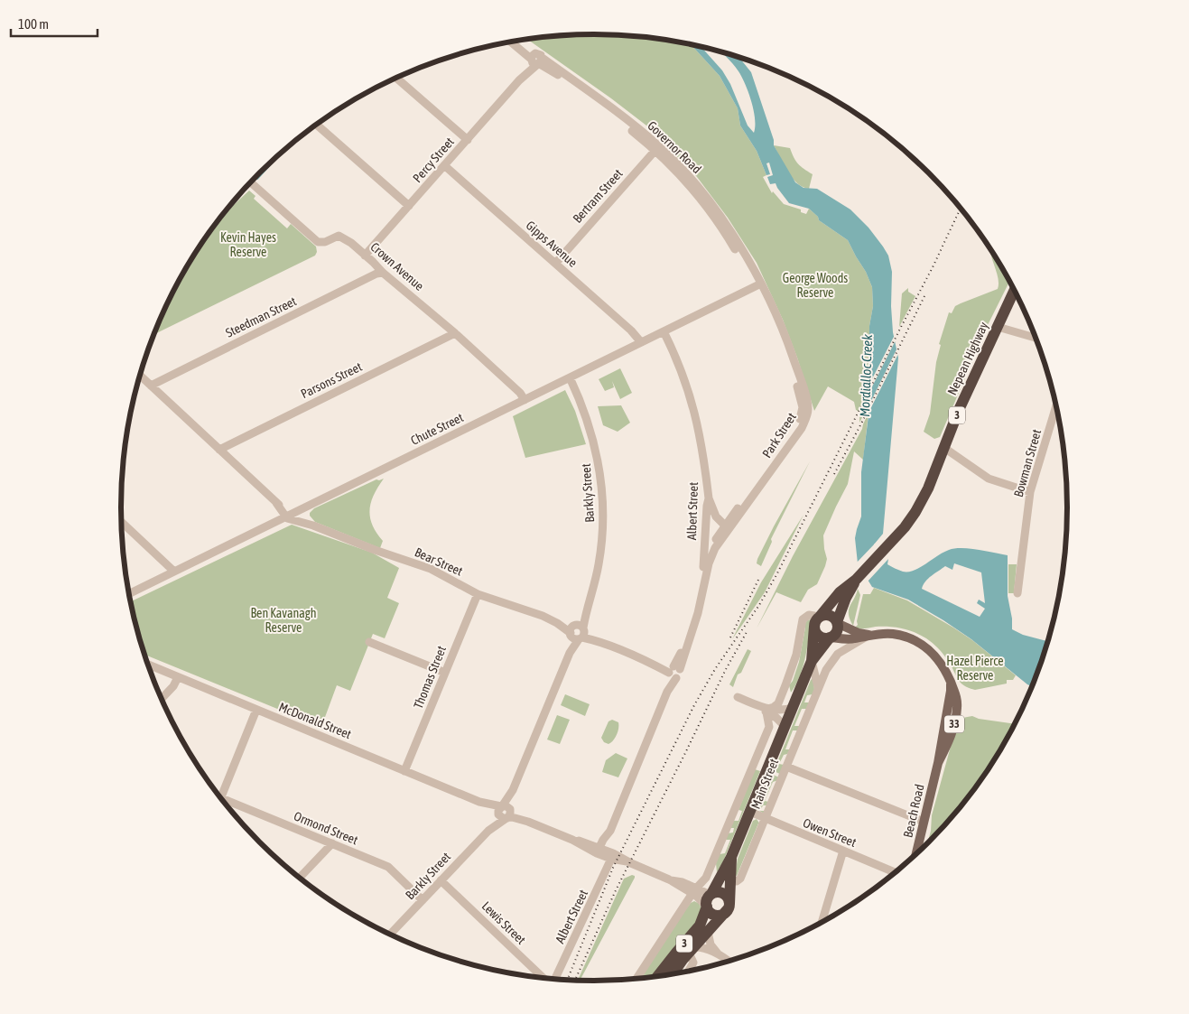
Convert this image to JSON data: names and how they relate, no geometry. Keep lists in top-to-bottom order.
{
  "streets": {
    "highway": ["Nepean Highway", "3", "Main Street"],
    "main road": ["33", "Beach Road"],
    "street": [
      "Governor Road",
      "Percy Street",
      "Bertram Street",
      "Gipps Avenue",
      "Crown Avenue",
      "Steedman Street",
      "Parsons Street",
      "Chute Street",
      "Park Street",
      "Bowman Street",
      "Barkly Street",
      "Albert Street",
      "Bear Street",
      "Thomas Street",
      "McDonald Street",
      "Ormond Street",
      "Owen Street",
      "Lewis Street"
    ]
  },
  "crossings": [
    ["Governor Road", "Percy Street"],
    ["Governor Road", "Bertram Street"],
    ["Governor Road", "Chute Street"],
    ["Governor Road", "Park Street"],
    ["Percy Street", "Gipps Avenue"],
    ["Percy Street", "Crown Avenue"],
    ["Bertram Street", "Gipps Avenue"],
    ["Gipps Avenue", "Chute Street"],
    ["Crown Avenue", "Steedman Street"],
    ["Crown Avenue", "Parsons Street"],
    ["Crown Avenue", "Chute Street"],
    ["Nepean Highway", "3"],
    ["3", "McDonald Street"],
    ["3", "33"],
    ["3", "Main Street"],
    ["Chute Street", "Park Street"],
    ["Chute Street", "Barkly Street"],
    ["Chute Street", "Albert Street"],
    ["Chute Street", "Bear Street"],
    ["Park Street", "Albert Street"],
    ["Barkly Street", "Bear Street"],
    ["Barkly Street", "McDonald Street"],
    ["Barkly Street", "Ormond Street"],
    ["Barkly Street", "Lewis Street"],
    ["Albert Street", "Bear Street"],
    ["Albert Street", "McDonald Street"],
    ["Bear Street", "Thomas Street"],
    ["Thomas Street", "McDonald Street"],
    ["McDonald Street", "Main Street"],
    ["33", "Main Street"],
    ["33", "Beach Road"],
    ["Main Street", "Owen Street"]
  ],
  "water": ["Mordialloc Creek"],
  "parks": [
    "Kevin Hayes Reserve",
    "George Woods Reserve",
    "Ben Kavanagh Reserve",
    "Hazel Pierce Reserve"
  ],
  "scale_bar": "100 m"
}
